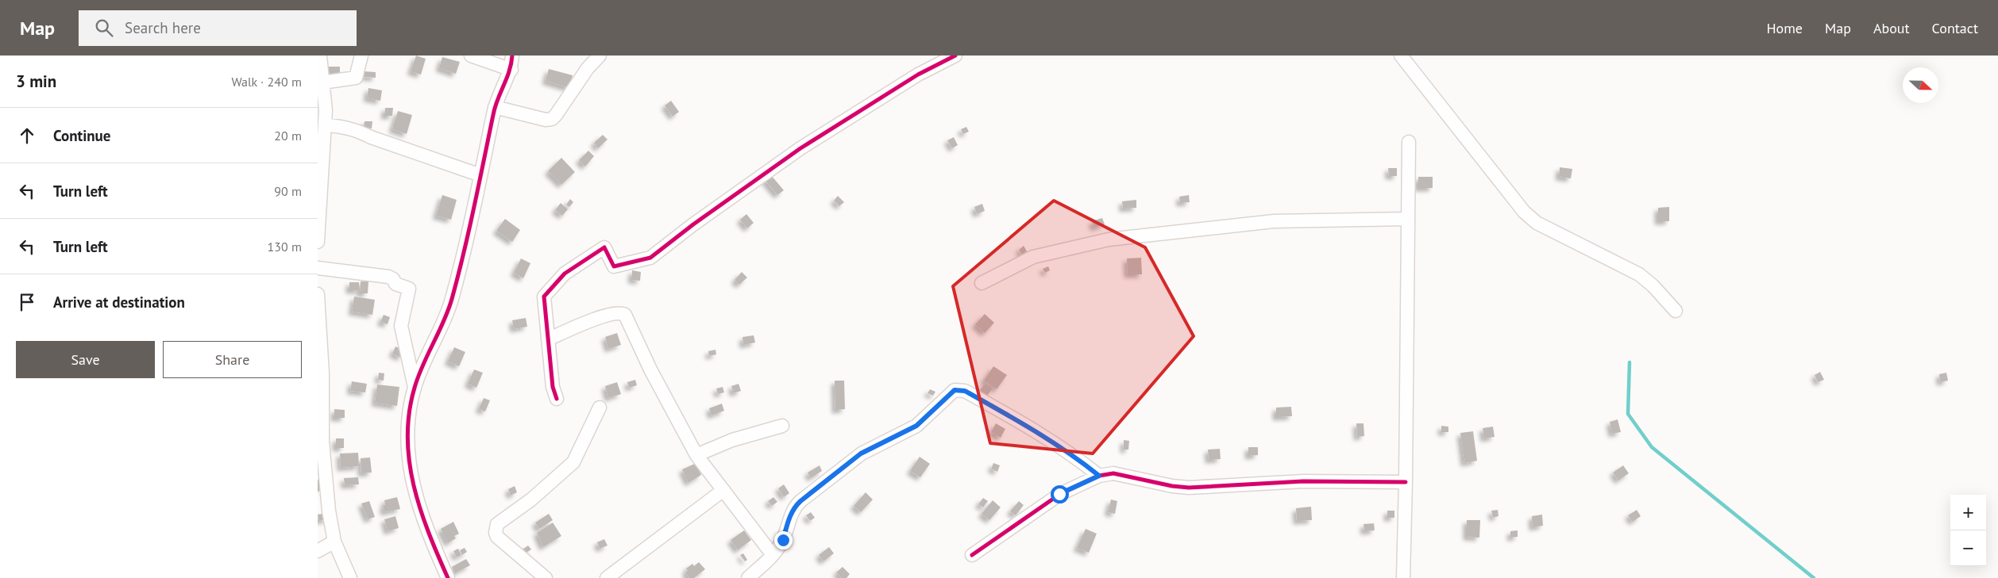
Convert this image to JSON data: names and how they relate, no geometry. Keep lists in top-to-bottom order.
{
  "north": "right",
  "page": {
    "header": "Map",
    "search": "Search here",
    "nav": [
      "Home",
      "Map",
      "About",
      "Contact"
    ],
    "heading": ["3 min", "Walk · 240 m"],
    "list": [
      ["Continue", "20 m"],
      ["Turn left", "90 m"],
      ["Turn left", "130 m"],
      "Arrive at destination"
    ],
    "buttons": ["Save", "Share"],
    "map_buttons": ["+", "−"]
  }
}
